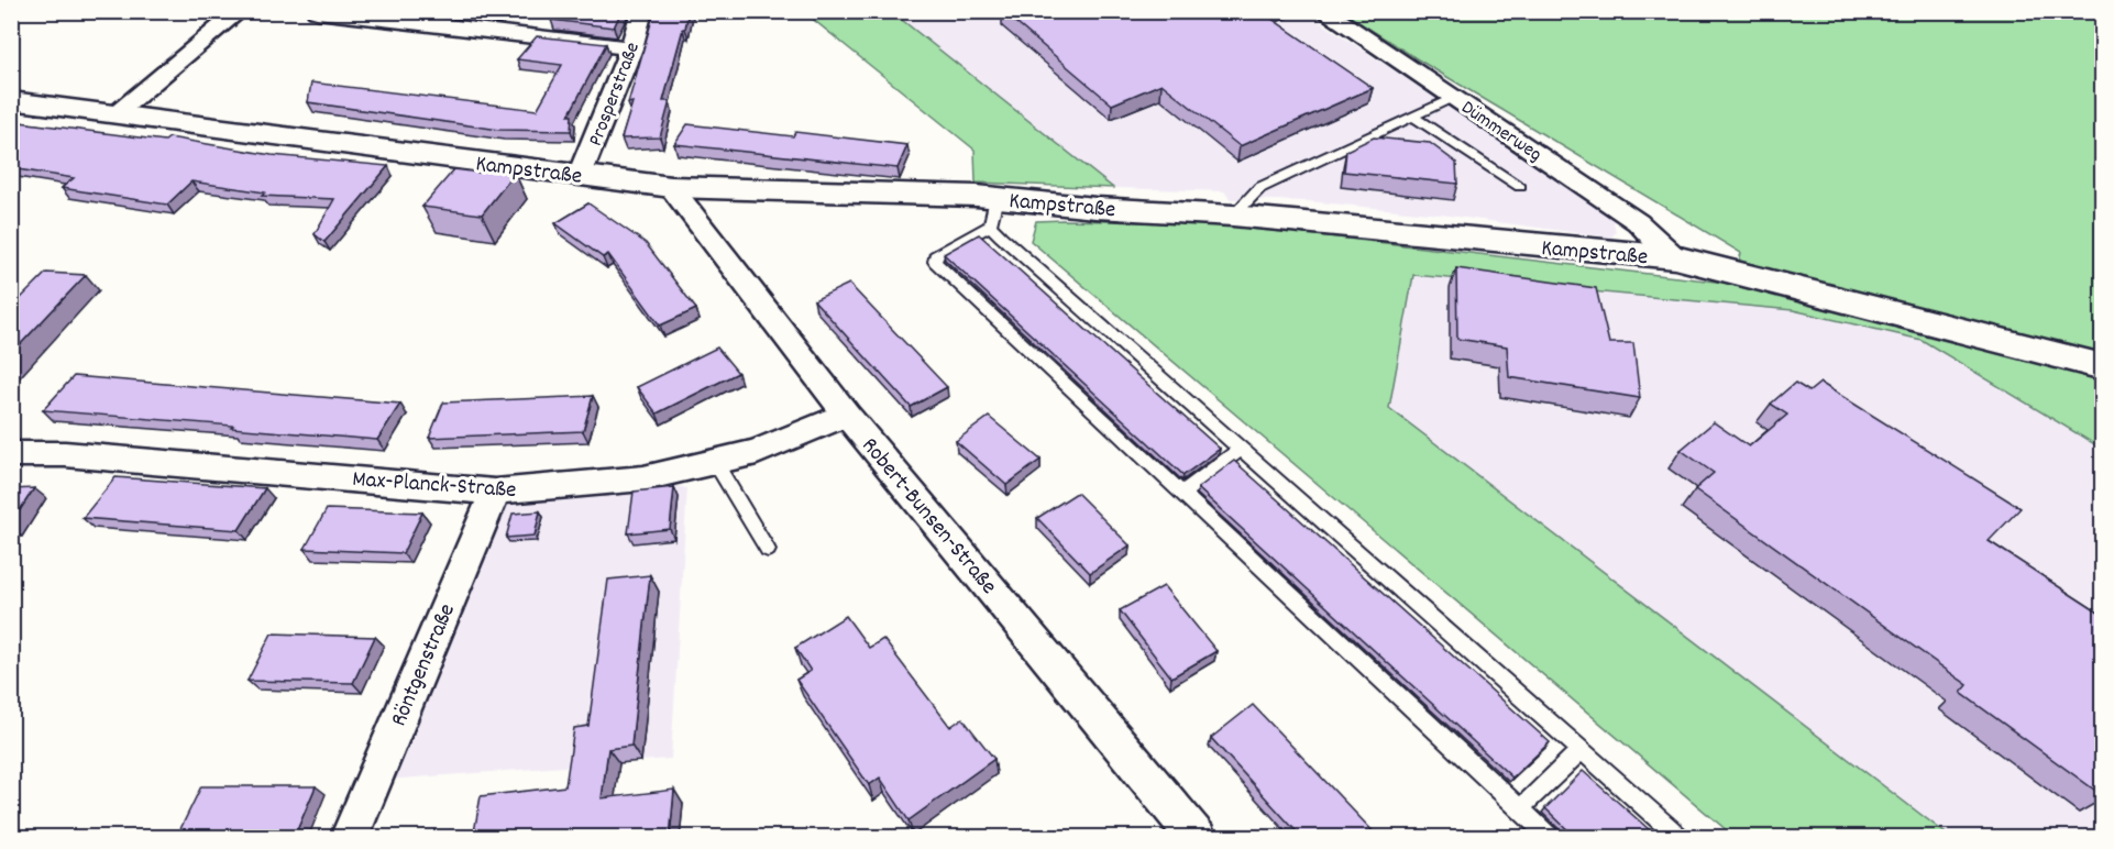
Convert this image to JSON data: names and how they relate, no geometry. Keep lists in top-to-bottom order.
{
  "streets": {
    "street": [
      "Prosperstraße",
      "Dümmerweg",
      "Kampstraße",
      "Max-Planck-Straße",
      "Robert-Bunsen-Straße",
      "Röntgenstraße"
    ]
  },
  "crossings": [
    ["Prosperstraße", "Kampstraße"],
    ["Dümmerweg", "Kampstraße"],
    ["Kampstraße", "Robert-Bunsen-Straße"],
    ["Max-Planck-Straße", "Robert-Bunsen-Straße"],
    ["Max-Planck-Straße", "Röntgenstraße"]
  ]
}
